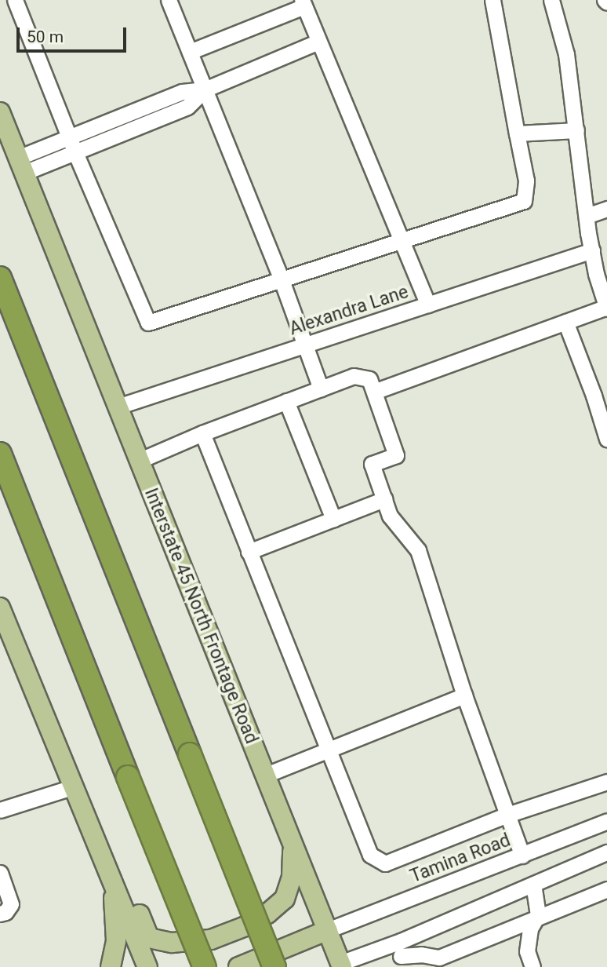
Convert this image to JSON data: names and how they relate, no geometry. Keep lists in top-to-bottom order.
{
  "streets": {
    "main road": ["Interstate 45 North Frontage Road"],
    "street": ["Alexandra Lane", "Tamina Road"]
  },
  "crossings": [
    ["Alexandra Lane", "Interstate 45 North Frontage Road"],
    ["Interstate 45 North Frontage Road", "Tamina Road"]
  ],
  "scale_bar": "50 m"
}
